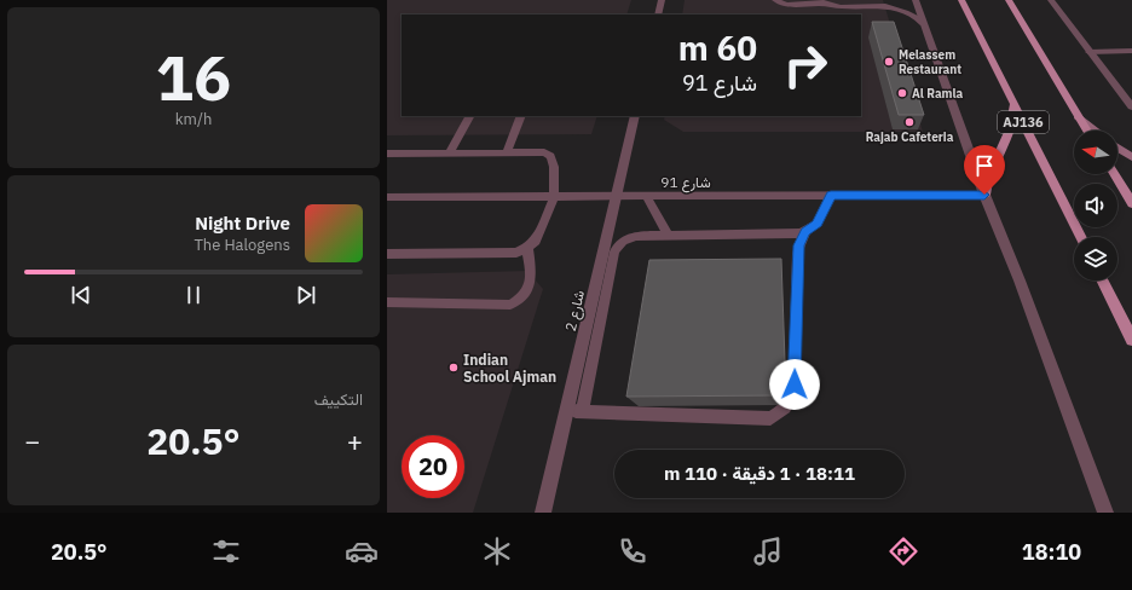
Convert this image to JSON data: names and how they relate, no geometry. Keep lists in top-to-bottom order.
{
  "streets": {
    "main road": ["AJ136"],
    "street": ["شارع 2"],
    "lane": ["شارع 91"]
  },
  "crossings": [
    ["شارع 91", "شارع 2"]
  ],
  "places": [
    "Melassem Restaurant",
    "Al Ramla",
    "Rajab Cafeteria",
    "Indian School Ajman"
  ],
  "north": "left",
  "page": {
    "tile": [
      ["16", "km/h"],
      "التكييف"
    ],
    "turn": ["60 m", "شارع 91"],
    "song": ["Night Drive", "The Halogens"],
    "heat": ["−", "20.5°", "+"],
    "limit": "20",
    "trip": "18:11 · 1 دقيقة · 110 m",
    "tabs": ["18:10", "20.5°"]
  }
}
